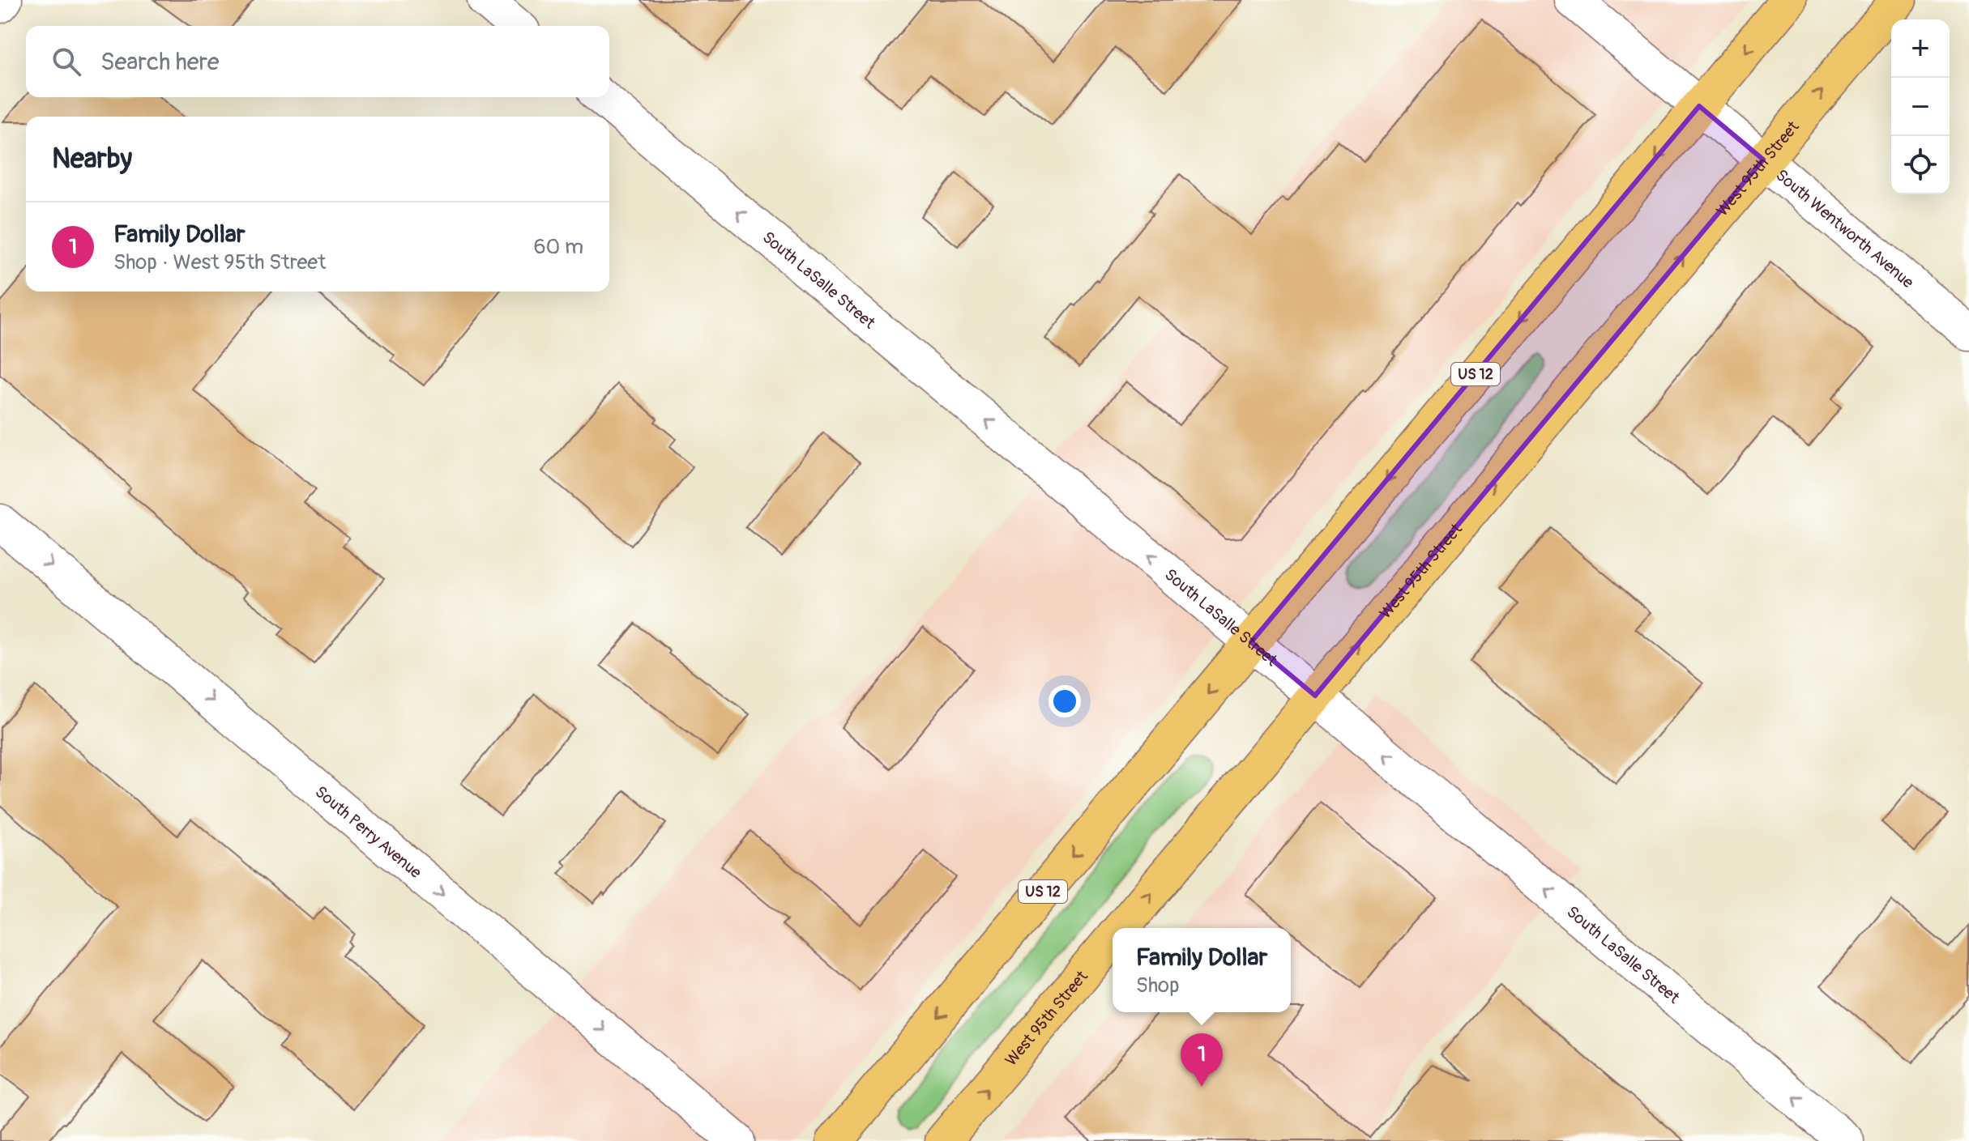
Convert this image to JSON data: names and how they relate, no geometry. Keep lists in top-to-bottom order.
{
  "streets": {
    "main road": ["West 95th Street", "US 12"],
    "street": ["South Wentworth Avenue", "South LaSalle Street", "South Perry Avenue"]
  },
  "crossings": [
    ["West 95th Street", "South Wentworth Avenue"],
    ["West 95th Street", "South LaSalle Street"],
    ["South Wentworth Avenue", "US 12"],
    ["South LaSalle Street", "US 12"]
  ],
  "one_way": ["South LaSalle Street", "South Perry Avenue"],
  "page": {
    "map_buttons": ["+", "−"],
    "search": "Search here",
    "heading": "Nearby",
    "list": [
      {
        "mark": "1",
        "name": "Family Dollar",
        "note": "Shop · West 95th Street",
        "value": "60 m"
      }
    ],
    "popup": ["Family Dollar", "Shop"],
    "pins": "1"
  }
}
